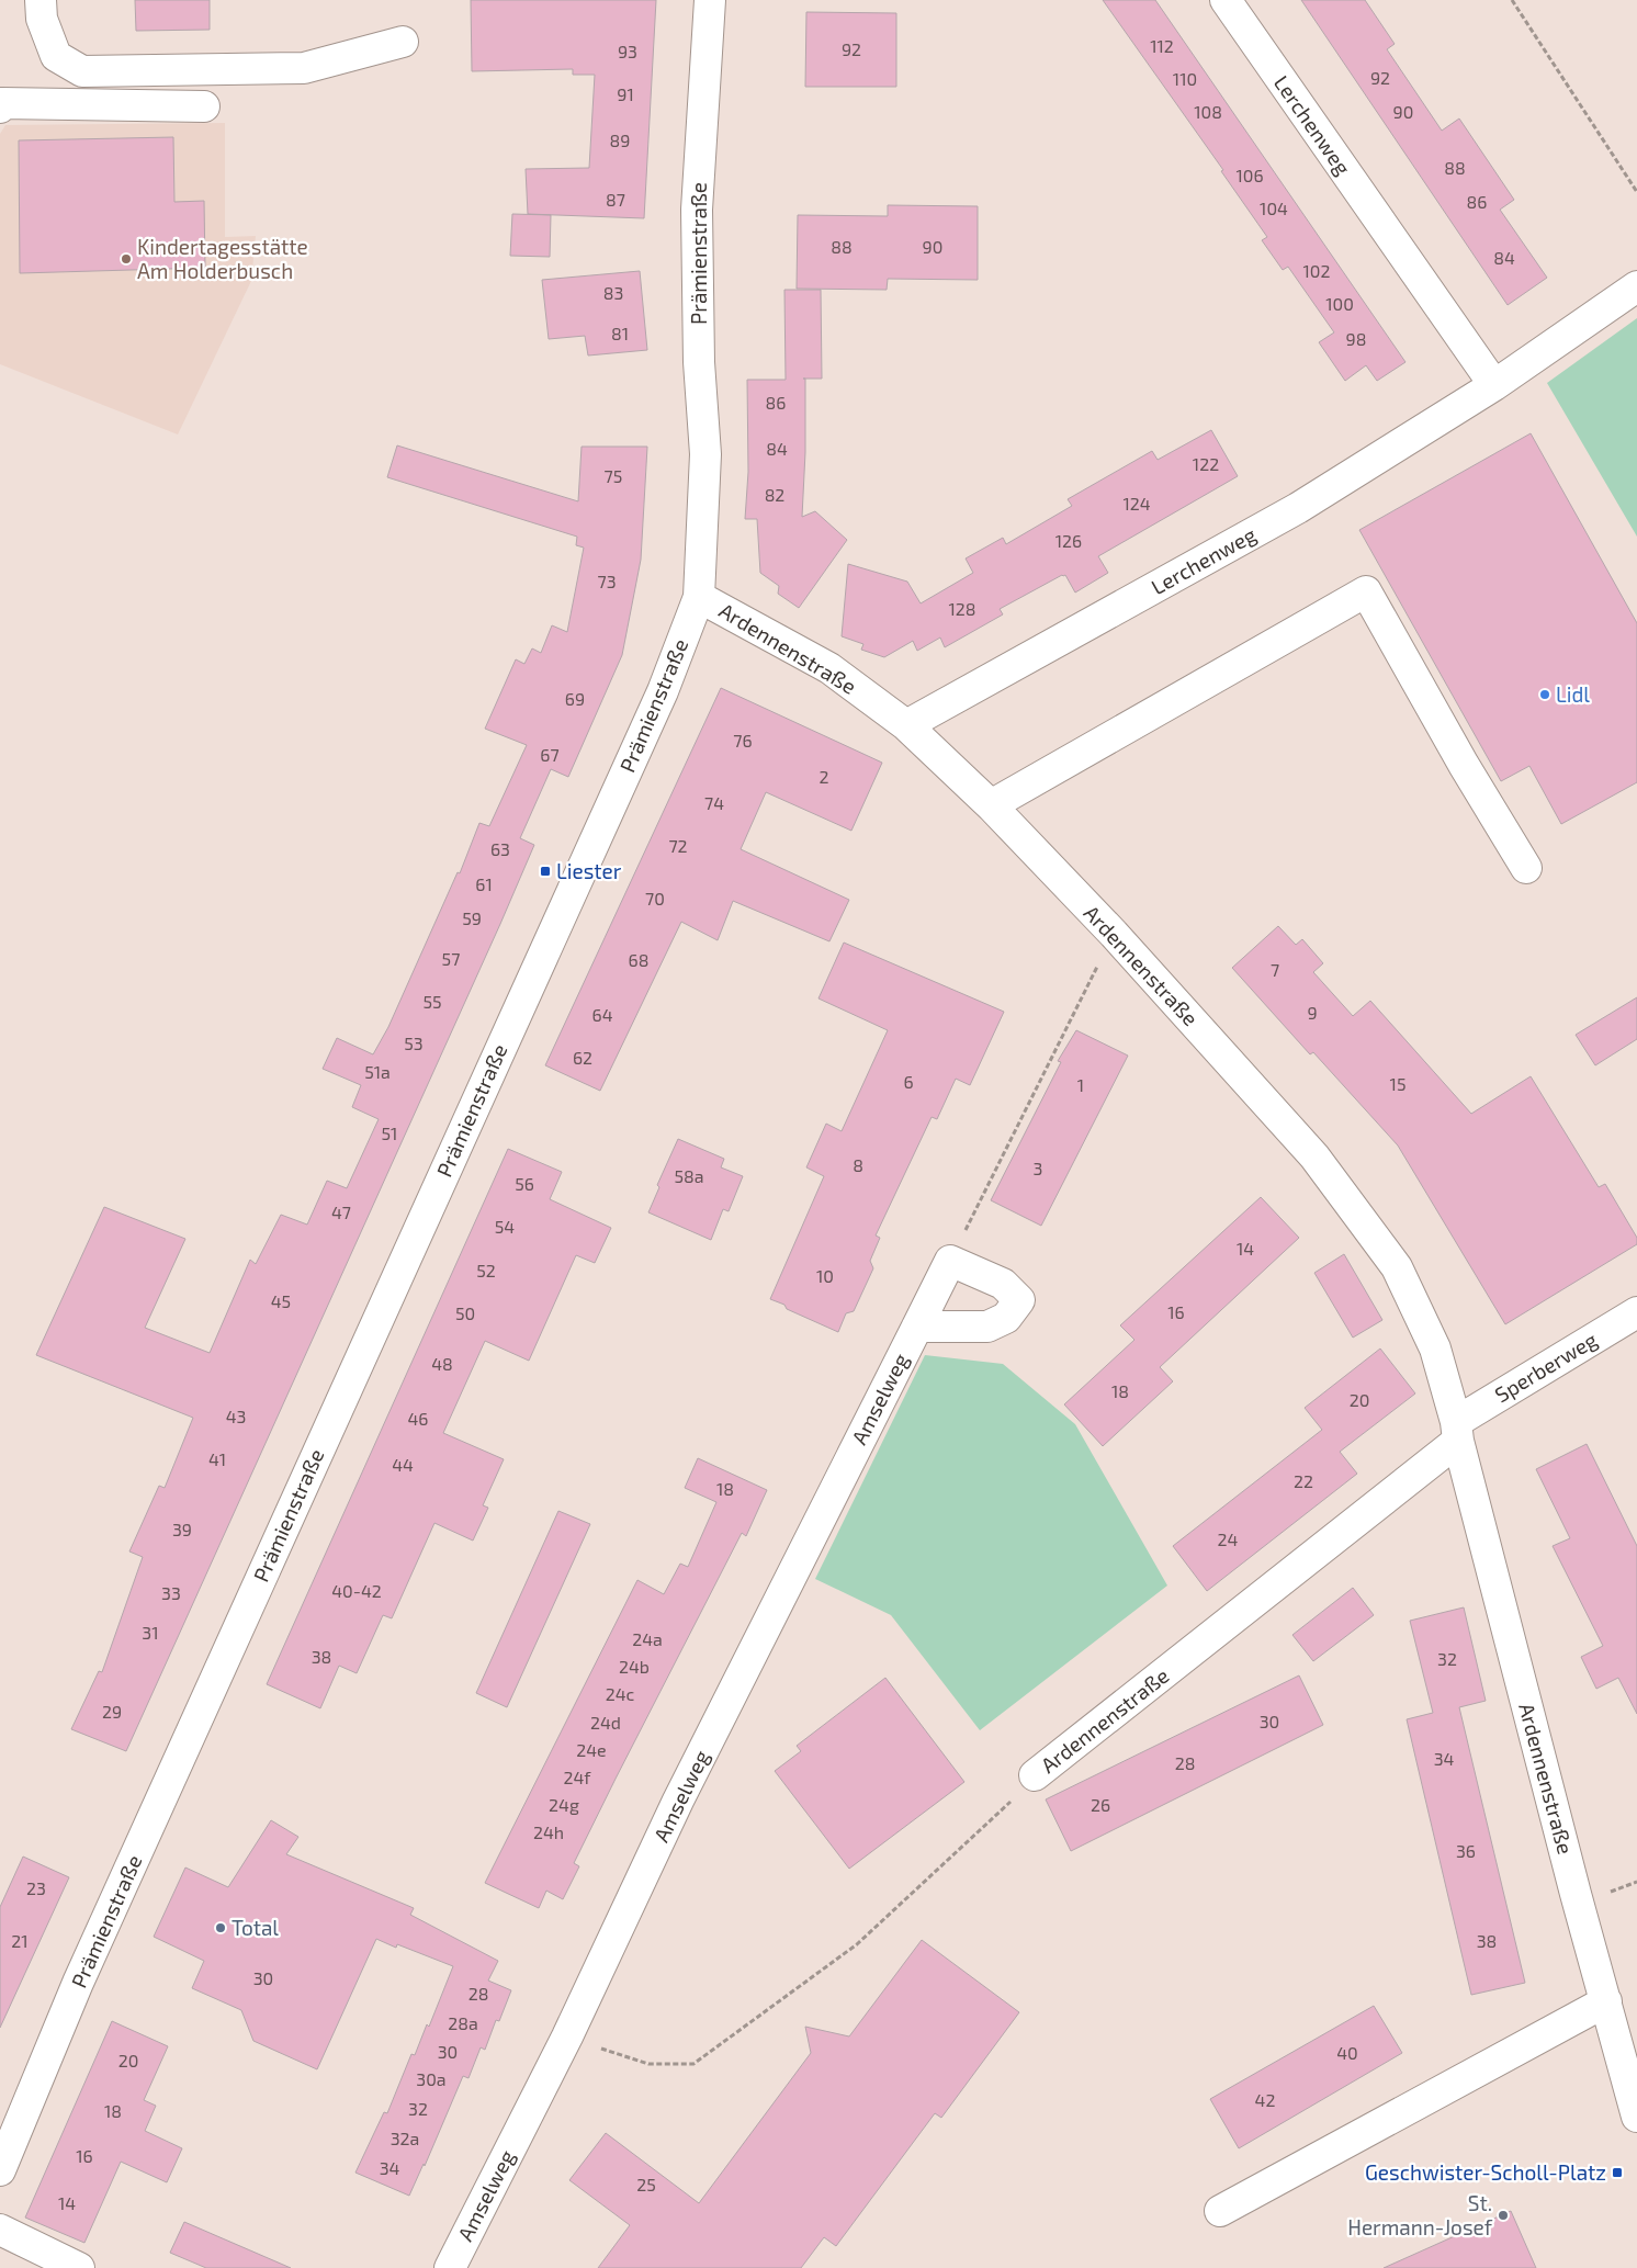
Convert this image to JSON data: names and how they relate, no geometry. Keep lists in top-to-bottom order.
{
  "streets": {
    "street": [
      "Lerchenweg",
      "Prämienstraße",
      "Ardennenstraße",
      "Sperberweg",
      "Amselweg"
    ]
  },
  "crossings": [
    ["Lerchenweg", "Ardennenstraße"],
    ["Prämienstraße", "Ardennenstraße"],
    ["Ardennenstraße", "Sperberweg"]
  ],
  "places": {
    "other": [
      "Kindertagesstätte Am Holderbusch",
      "Lidl",
      "Total",
      "St. Hermann-Josef"
    ],
    "transit": ["Liester", "Geschwister-Scholl-Platz"]
  },
  "house_numbers": [
    "112",
    "92",
    "93",
    "92",
    "110",
    "91",
    "108",
    "90",
    "89",
    "88",
    "106",
    "87",
    "86",
    "104",
    "88",
    "90",
    "84",
    "102",
    "83",
    "100",
    "81",
    "98",
    "86",
    "84",
    "122",
    "75",
    "82",
    "124",
    "126",
    "73",
    "128",
    "69",
    "76",
    "67",
    "2",
    "74",
    "72",
    "63",
    "61",
    "70",
    "59",
    "57",
    "68",
    "7",
    "55",
    "9",
    "64",
    "53",
    "62",
    "51a",
    "6",
    "15",
    "1",
    "51",
    "8",
    "3",
    "58a",
    "56",
    "47",
    "54",
    "14",
    "52",
    "10",
    "45",
    "16",
    "50",
    "48",
    "18",
    "20",
    "43",
    "46",
    "41",
    "44",
    "22",
    "18",
    "39",
    "24",
    "40-42",
    "33",
    "31",
    "24a",
    "38",
    "32",
    "24b",
    "24c",
    "29",
    "30",
    "24d",
    "24e",
    "34",
    "28",
    "24f",
    "24g",
    "26",
    "24h",
    "36",
    "23",
    "21",
    "38",
    "30",
    "28",
    "28a",
    "30",
    "40",
    "20",
    "30a",
    "42",
    "32",
    "18",
    "32a",
    "16",
    "34",
    "25",
    "14"
  ]
}
